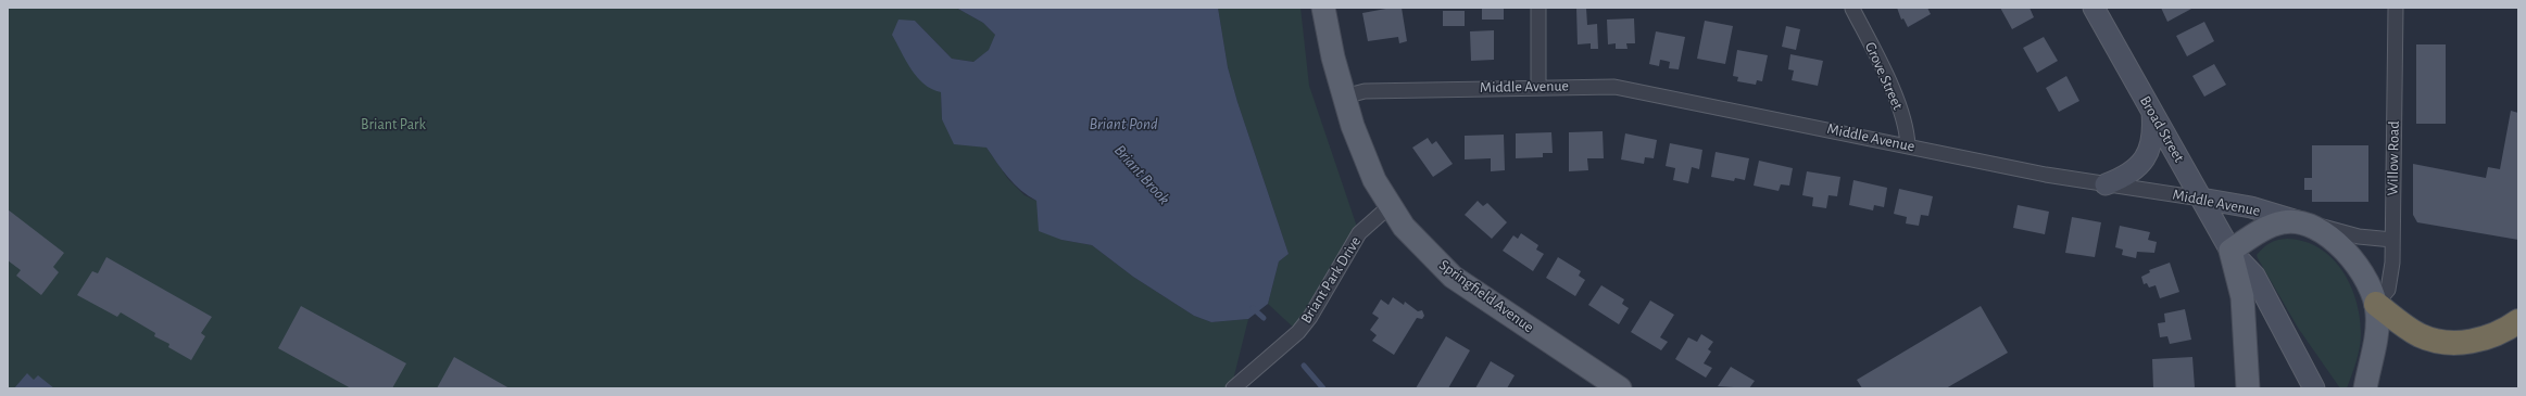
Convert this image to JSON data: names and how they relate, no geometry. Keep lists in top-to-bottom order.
{
  "streets": {
    "main road": ["Middle Avenue", "Broad Street", "Springfield Avenue"],
    "street": ["Grove Street", "Willow Road", "Briant Park Drive"]
  },
  "crossings": [
    ["Grove Street", "Middle Avenue"],
    ["Middle Avenue", "Broad Street"],
    ["Middle Avenue", "Willow Road"],
    ["Middle Avenue", "Springfield Avenue"],
    ["Briant Park Drive", "Springfield Avenue"]
  ],
  "water": ["Briant Pond", "Briant Brook"],
  "parks": ["Briant Park"]
}
